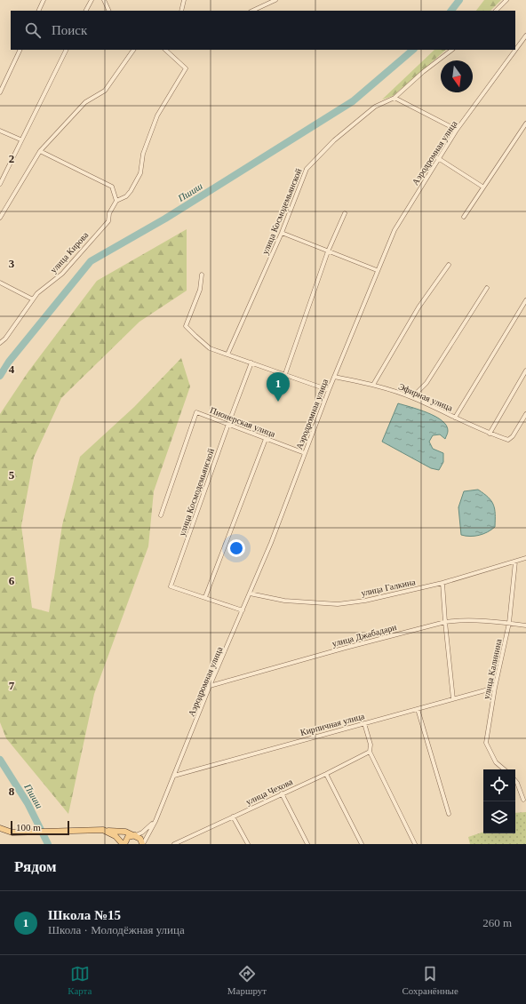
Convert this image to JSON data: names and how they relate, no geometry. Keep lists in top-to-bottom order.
{
  "streets": {
    "street": [
      "Аэродромная улица",
      "улица Космодемьянской",
      "улица Кирова",
      "Эфирная улица",
      "Пионерская улица",
      "улица Галкина",
      "улица Джабадари",
      "улица Калинина",
      "Кирпичная улица",
      "улица Чехова"
    ]
  },
  "crossings": [
    ["Аэродромная улица", "Эфирная улица"],
    ["Аэродромная улица", "Пионерская улица"],
    ["Аэродромная улица", "улица Галкина"],
    ["Аэродромная улица", "улица Джабадари"],
    ["Аэродромная улица", "Кирпичная улица"],
    ["улица Космодемьянской", "Пионерская улица"],
    ["улица Галкина", "улица Калинина"],
    ["улица Джабадари", "улица Калинина"],
    ["улица Калинина", "Кирпичная улица"]
  ],
  "water": ["Пшиш"],
  "scale_bar": "100 m",
  "north": "bottom",
  "page": {
    "search": "Поиск",
    "pins": "1",
    "scale": "100 m",
    "heading": "Рядом",
    "list": [
      {
        "mark": "1",
        "name": "Школа №15",
        "note": "Школа · Молодёжная улица",
        "value": "260 m"
      }
    ],
    "nav": ["Карта", "Маршрут", "Сохранённые"]
  },
  "grid": {
    "rows": [
      "2",
      "3",
      "4",
      "5",
      "6",
      "7",
      "8"
    ]
  }
}
